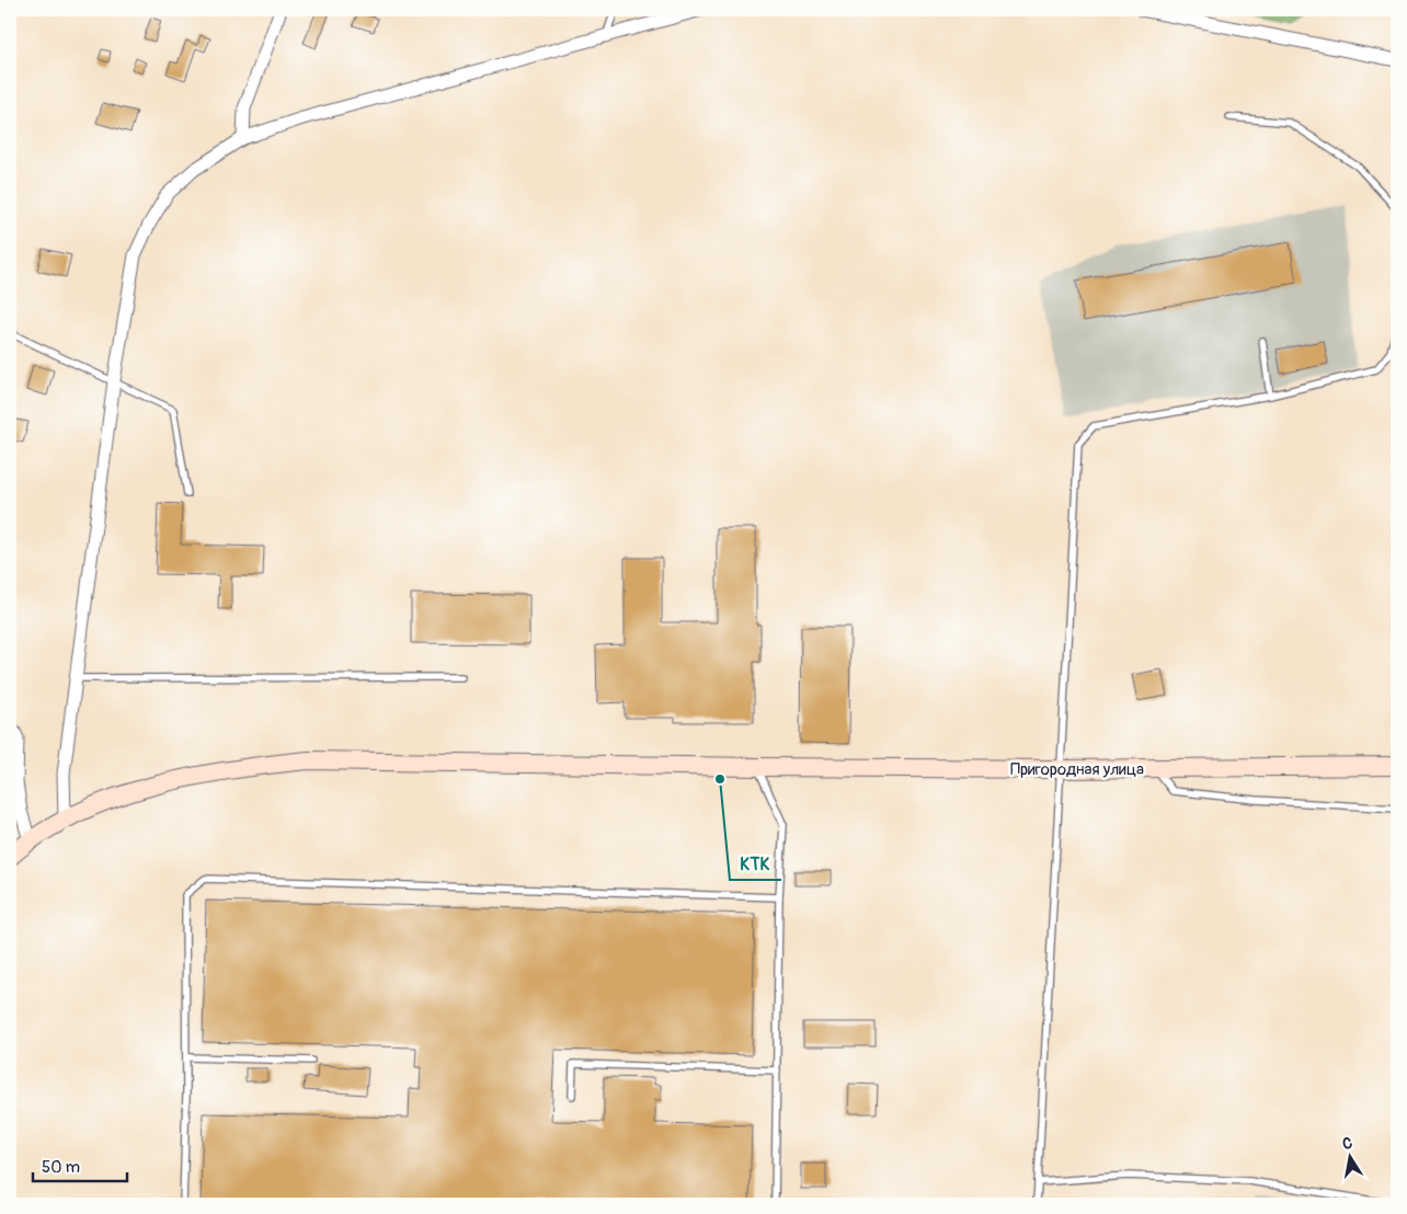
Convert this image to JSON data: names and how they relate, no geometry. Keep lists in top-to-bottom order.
{
  "streets": {
    "street": ["Пригородная улица"]
  },
  "places": ["КТК"],
  "scale_bar": "50 m",
  "north": "top"
}
